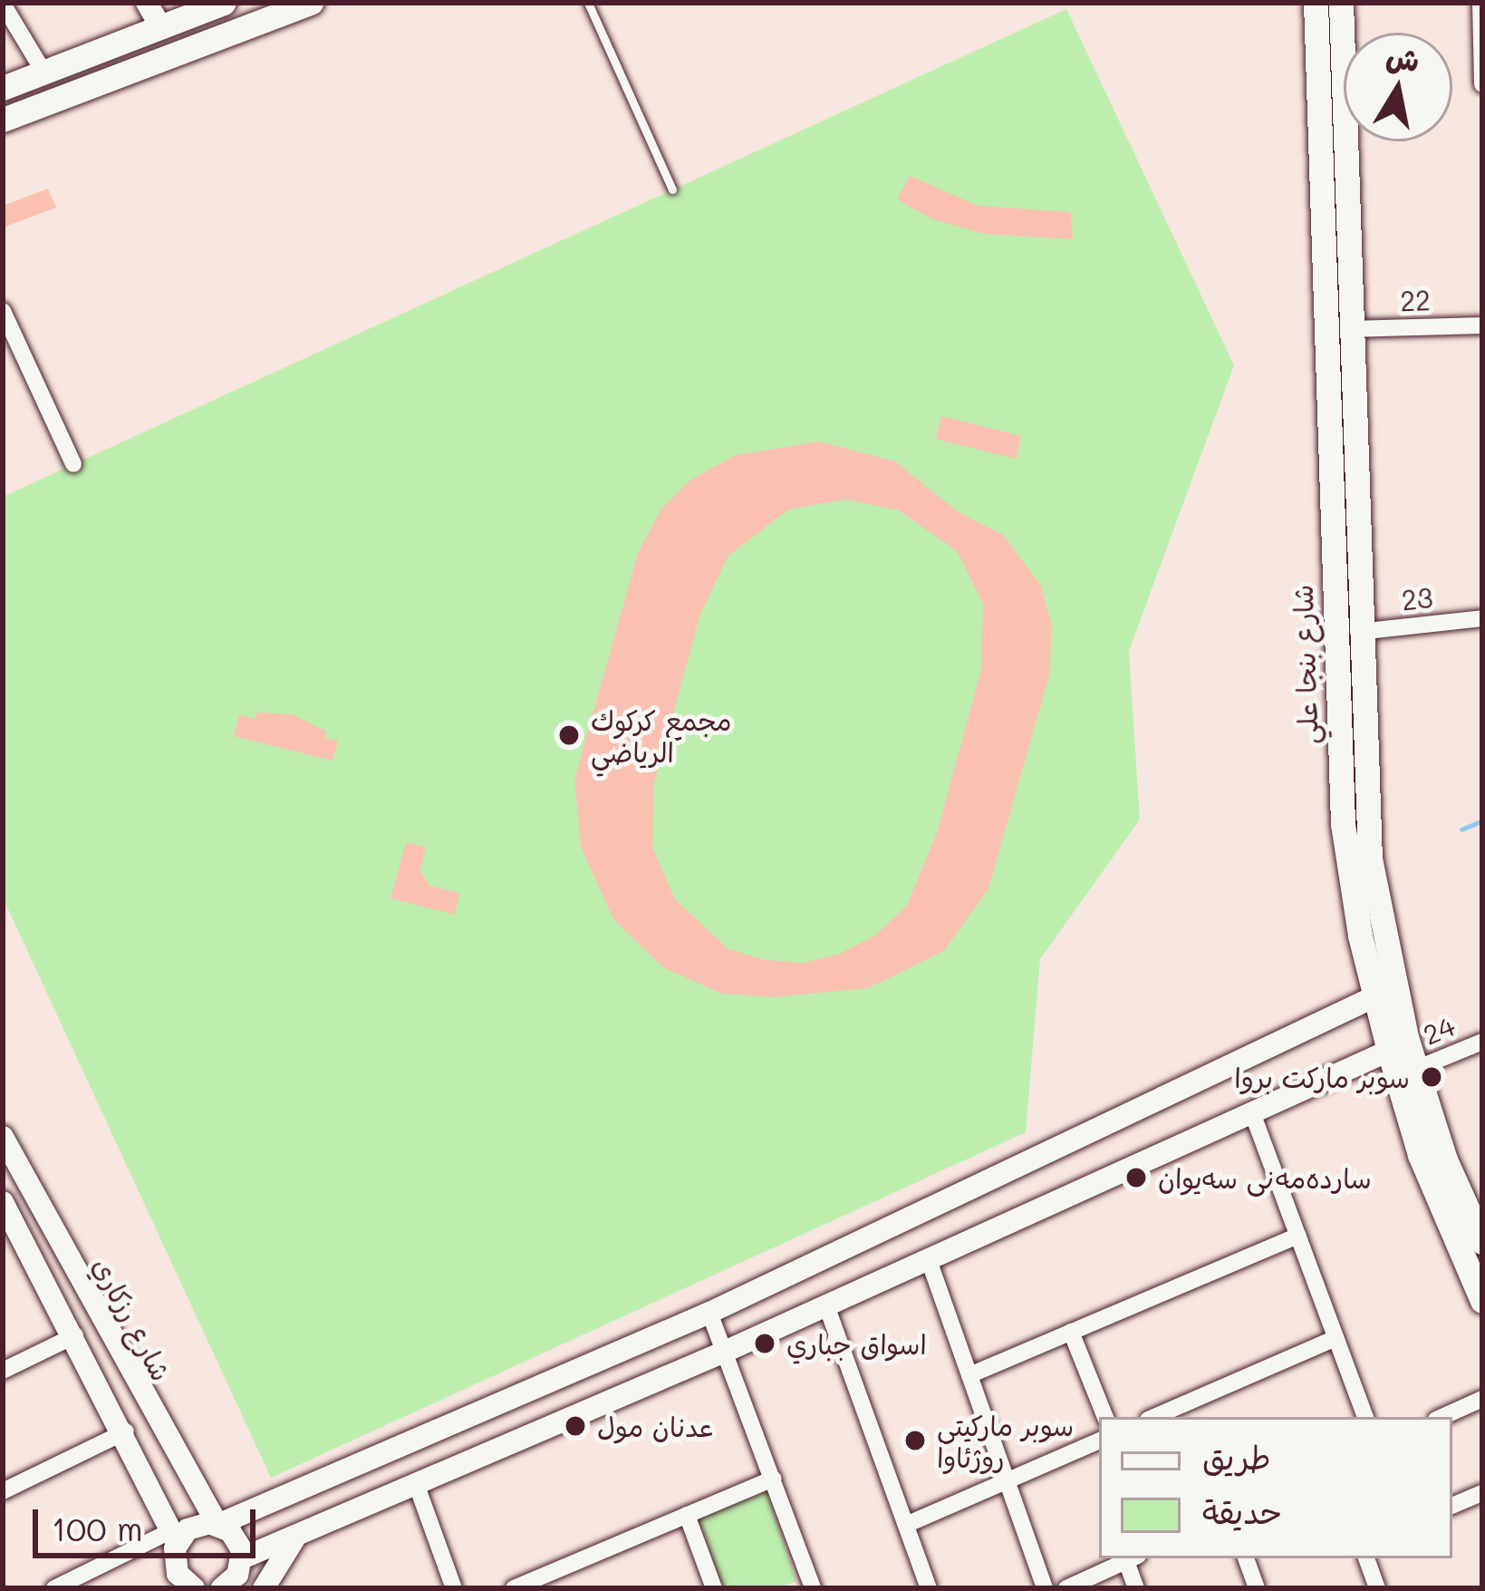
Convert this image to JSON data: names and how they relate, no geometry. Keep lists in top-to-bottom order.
{
  "streets": {
    "main road": ["شارع بنجا علي"],
    "street": [
      "22",
      "23",
      "24",
      "شارع رزكاري"
    ]
  },
  "crossings": [
    ["22", "شارع بنجا علي"],
    ["23", "شارع بنجا علي"],
    ["شارع بنجا علي", "24"]
  ],
  "places": [
    "مجمع كركوك الرياضي",
    "سوبر ماركت بروا",
    "ساردەمەنی سەیوان",
    "اسواق جباري",
    "عدنان مول",
    "سوبر ماركيتى روژئاوا"
  ],
  "legend": ["طريق", "حديقة"],
  "scale_bar": "100 m",
  "north": "top"
}
